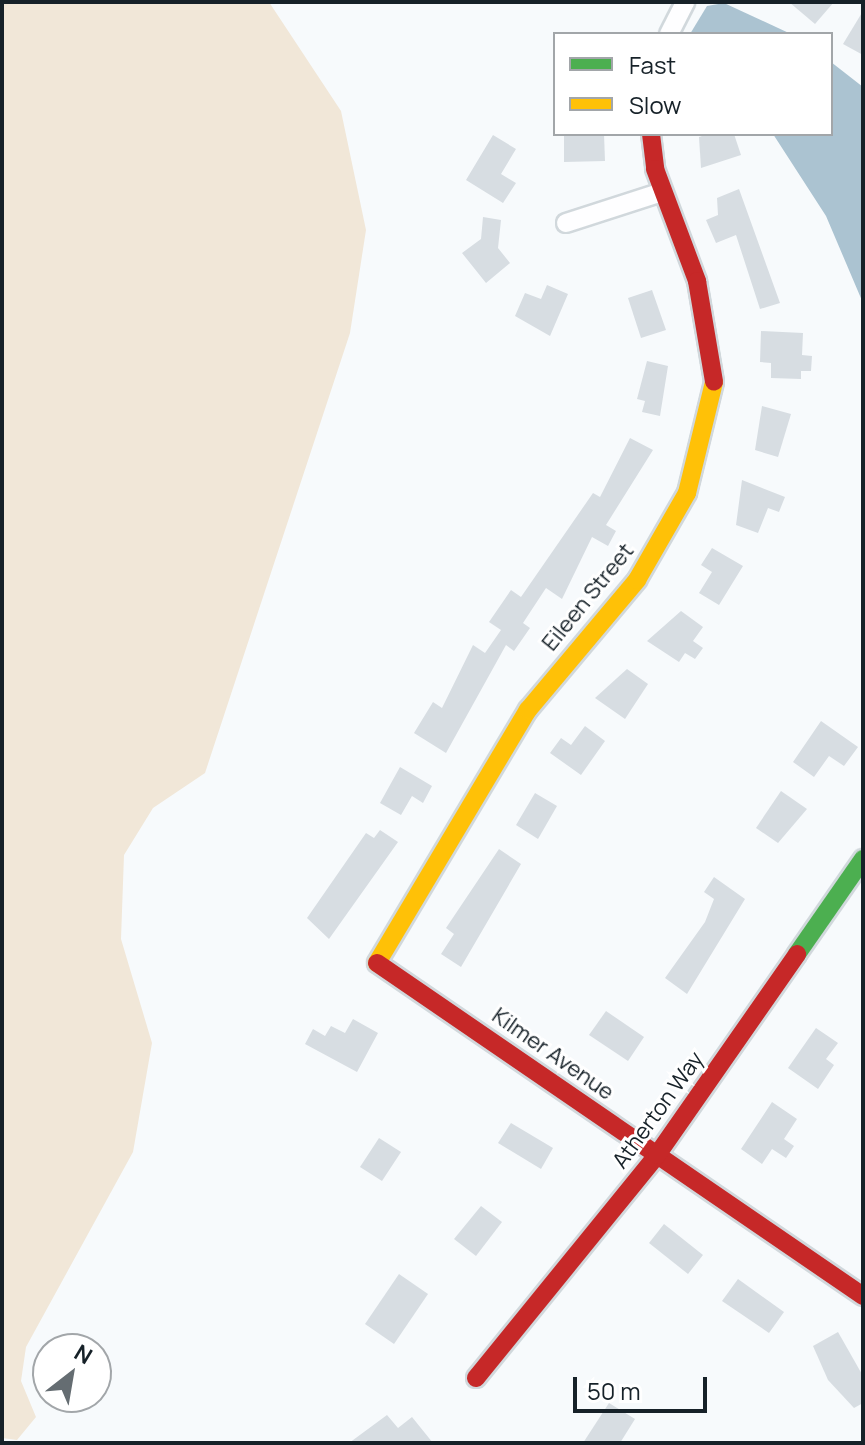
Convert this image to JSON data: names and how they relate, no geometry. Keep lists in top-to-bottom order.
{
  "streets": {
    "street": ["Eileen Street", "Kilmer Avenue", "Atherton Way"]
  },
  "crossings": [
    ["Eileen Street", "Kilmer Avenue"],
    ["Kilmer Avenue", "Atherton Way"]
  ],
  "legend": ["Fast", "Slow"],
  "scale_bar": "50 m",
  "north": "top right"
}
